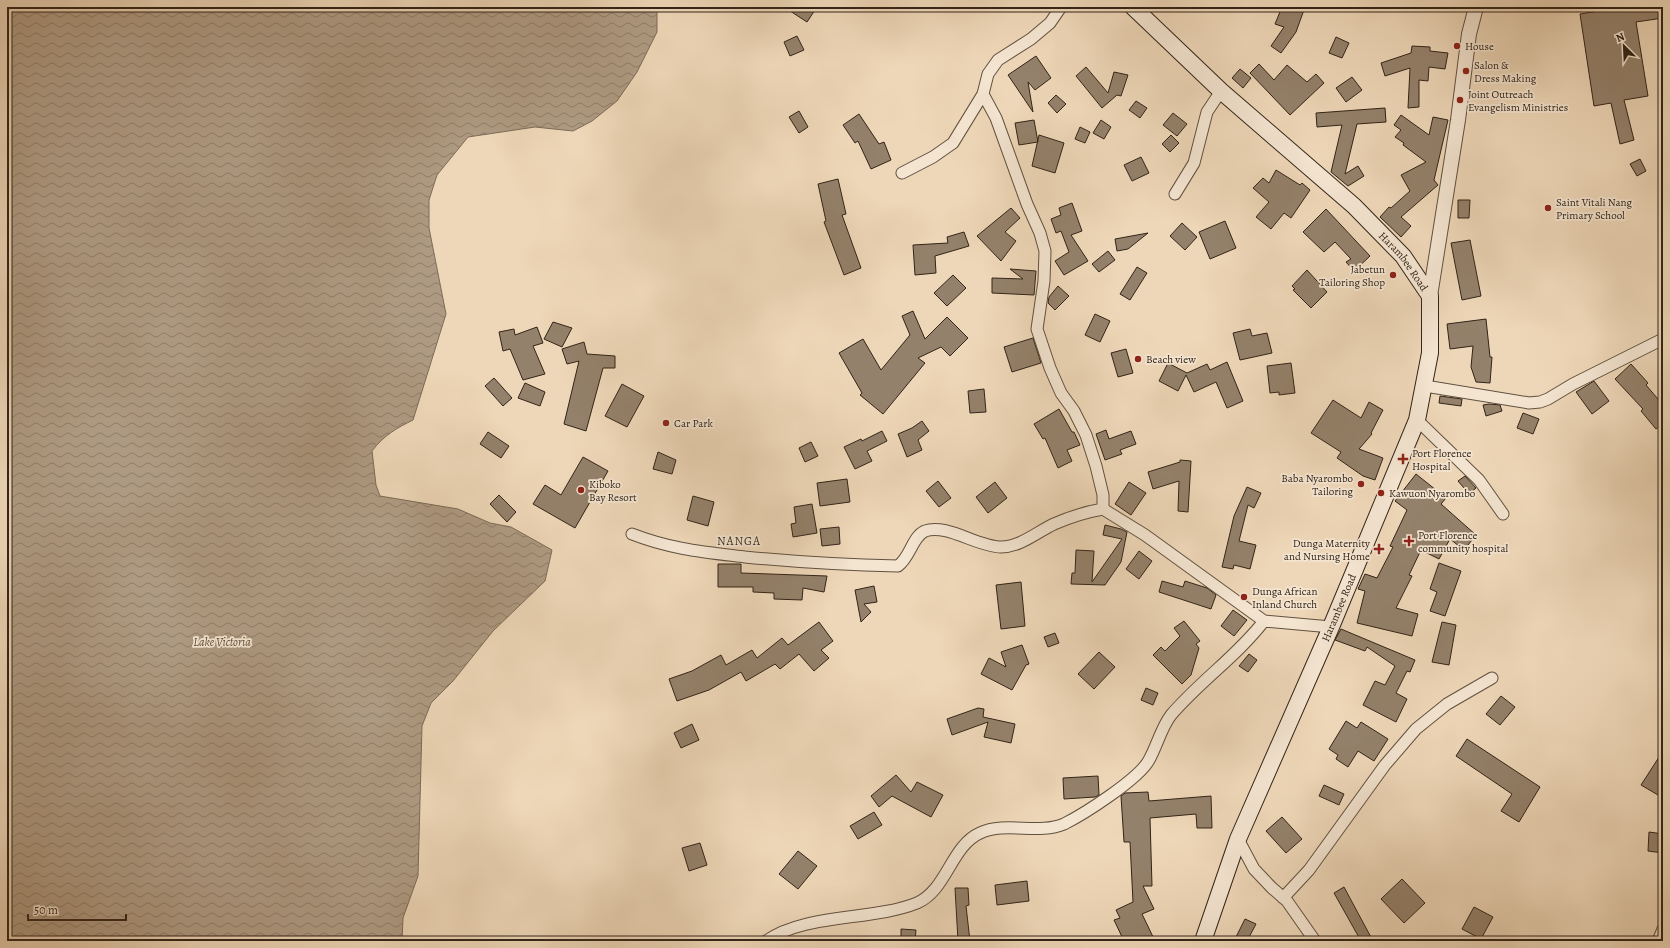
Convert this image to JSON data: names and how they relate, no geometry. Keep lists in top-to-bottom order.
{
  "streets": {
    "main road": ["Harambee Road"]
  },
  "districts": ["NANGA"],
  "water": ["Lake Victoria"],
  "places": {
    "other": [
      "House",
      "Salon & Dress Making",
      "Joint Outreach Evangelism Ministries",
      "Saint Vitali Nang Primary School",
      "Jabetun Tailoring Shop",
      "Beach view",
      "Car Park",
      "Baba Nyarombo Tailoring",
      "Kiboko Bay Resort",
      "Kawuon Nyarombo",
      "Dunga African Inland Church"
    ],
    "health": ["Port Florence Hospital", "Port Florence community hospital", "Dunga Maternity and Nursing Home"]
  },
  "scale_bar": "50 m",
  "north": "top left"
}
